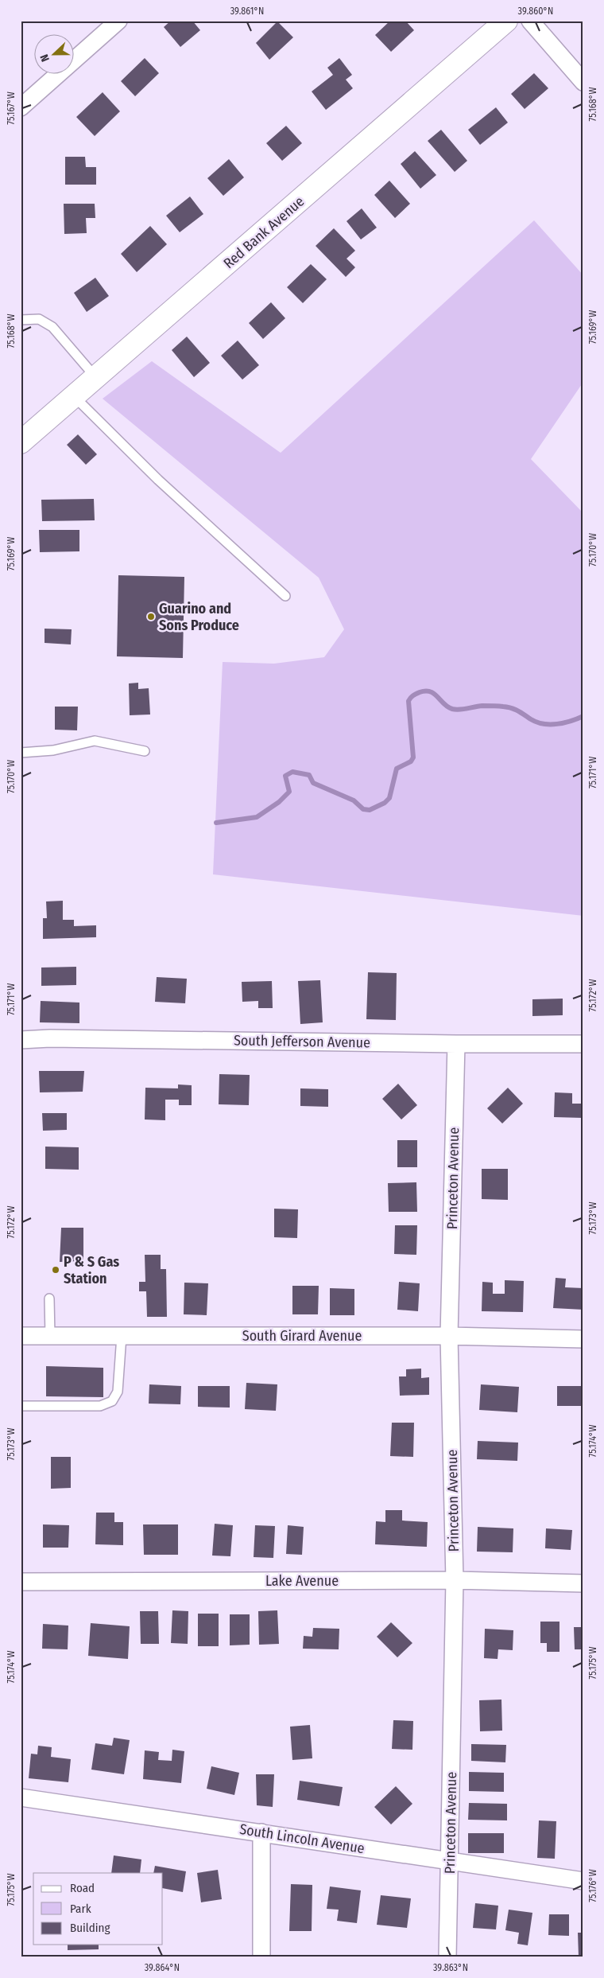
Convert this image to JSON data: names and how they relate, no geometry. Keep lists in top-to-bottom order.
{
  "streets": {
    "street": [
      "Red Bank Avenue",
      "South Jefferson Avenue",
      "Princeton Avenue",
      "South Girard Avenue",
      "Lake Avenue",
      "South Lincoln Avenue"
    ]
  },
  "crossings": [
    ["South Jefferson Avenue", "Princeton Avenue"],
    ["Princeton Avenue", "South Girard Avenue"],
    ["Princeton Avenue", "Lake Avenue"],
    ["Princeton Avenue", "South Lincoln Avenue"]
  ],
  "places": ["Guarino and Sons Produce", "P & S Gas Station"],
  "legend": ["Road", "Park", "Building"],
  "north": "left",
  "coordinates": [
    "39.861°N",
    "39.860°N",
    "75.168°W",
    "75.167°W",
    "75.169°W",
    "75.170°W",
    "75.171°W",
    "75.172°W",
    "75.173°W",
    "75.174°W",
    "75.175°W",
    "75.176°W",
    "39.864°N",
    "39.863°N"
  ]
}
